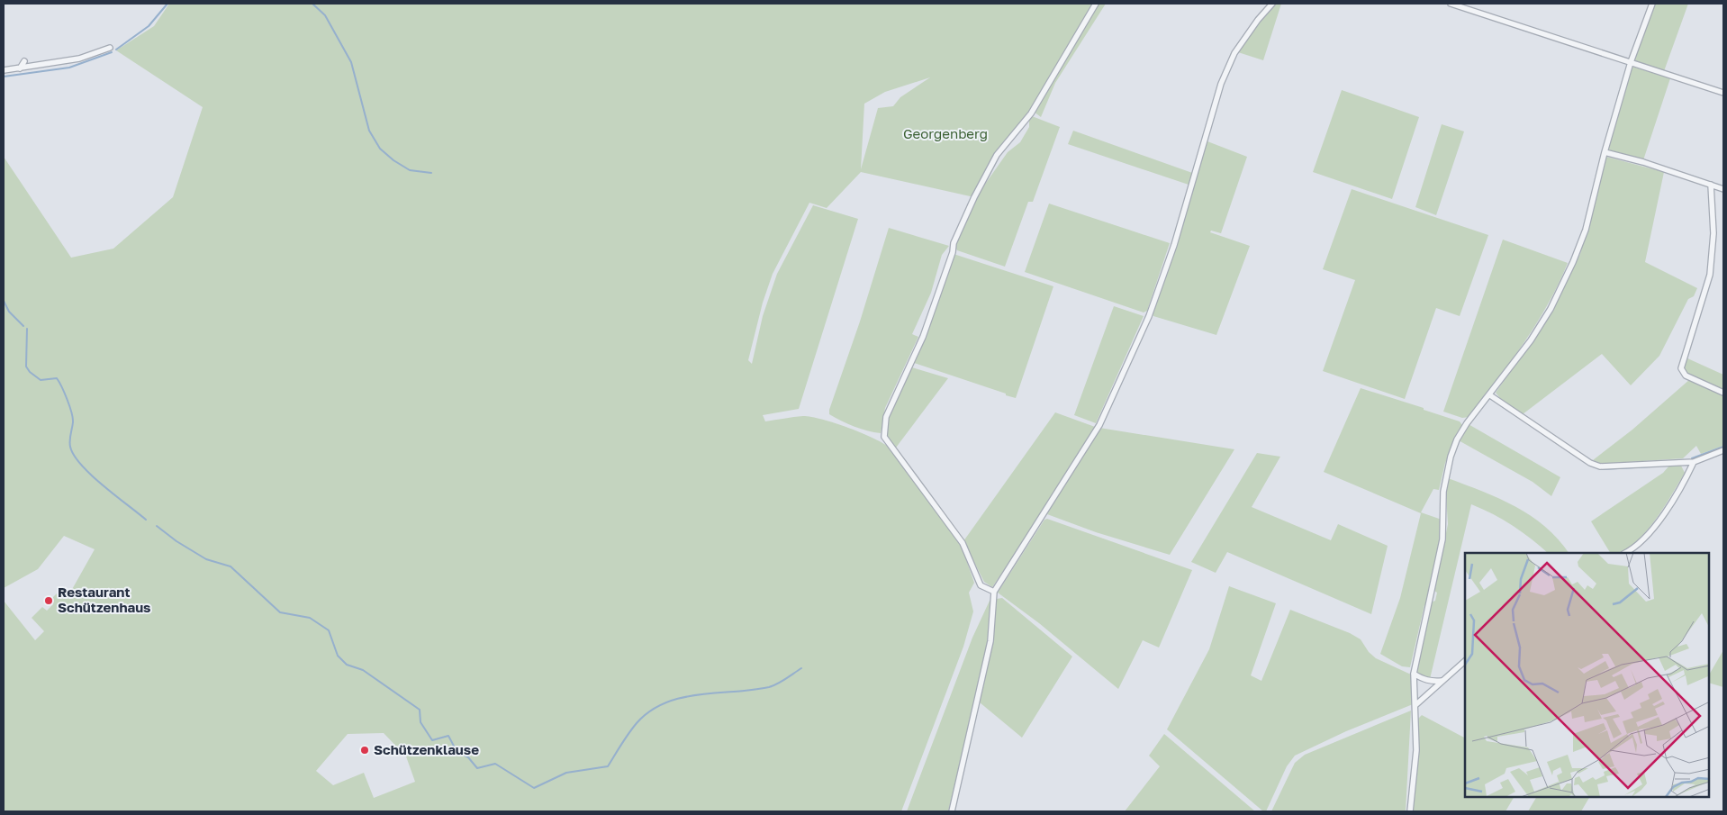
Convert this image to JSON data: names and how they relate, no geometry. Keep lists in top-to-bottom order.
{
  "parks": ["Georgenberg"],
  "places": ["Restaurant Schützenhaus", "Schützenklause"]
}
